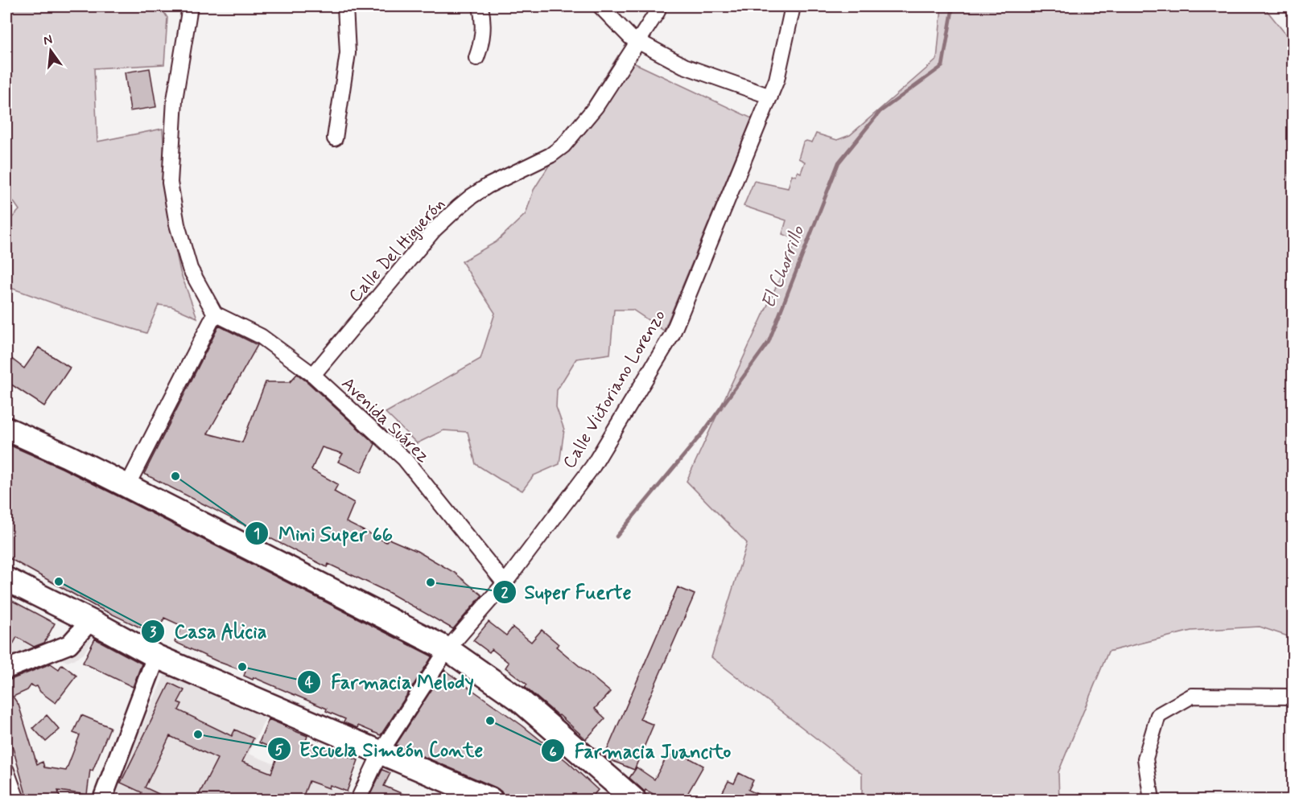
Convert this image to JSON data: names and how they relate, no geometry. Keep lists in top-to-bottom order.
{
  "streets": {
    "street": ["Calle Del Higuerón", "Calle Victoriano Lorenzo", "Avenida Suárez"]
  },
  "crossings": [
    ["Calle Del Higuerón", "Avenida Suárez"],
    ["Calle Victoriano Lorenzo", "Avenida Suárez"]
  ],
  "water": ["El Chorrillo"],
  "places": [
    "Mini Super 66",
    "Casa Alicia",
    "Super Fuerte",
    "Farmacia Melody",
    "Farmacia Juancito",
    "Escuela Simeón Conte"
  ],
  "north": "top"
}
